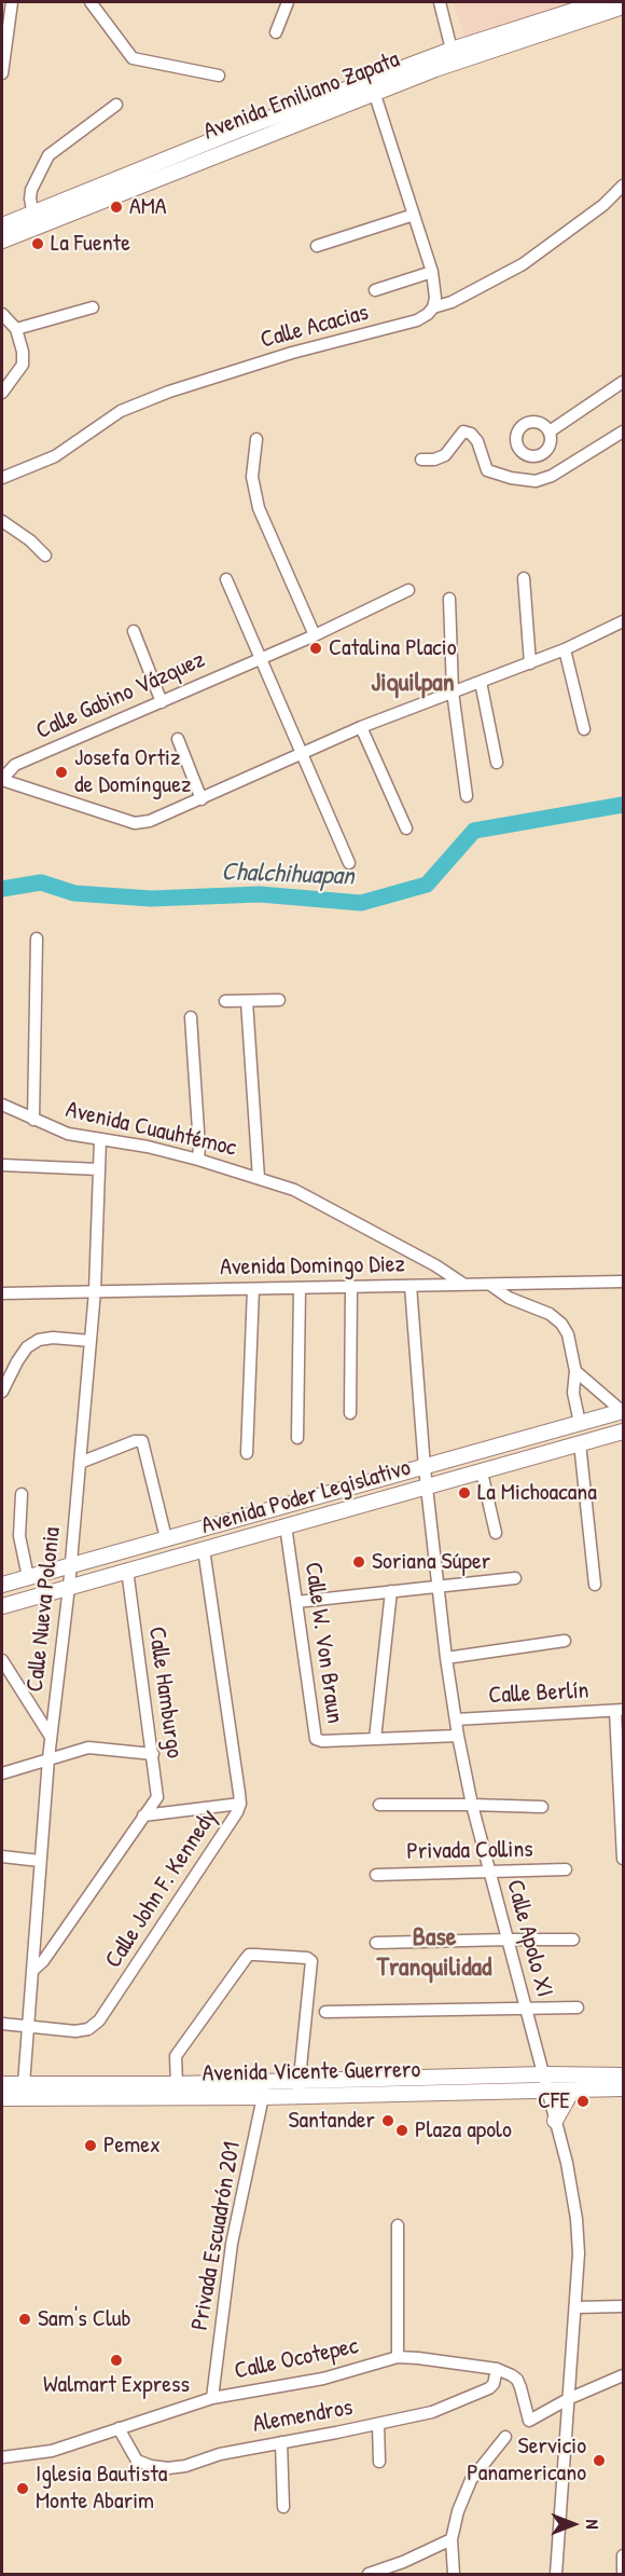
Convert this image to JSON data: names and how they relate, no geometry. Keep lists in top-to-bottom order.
{
  "streets": {
    "main road": ["Avenida Emiliano Zapata", "Avenida Poder Legislativo", "Avenida Vicente Guerrero"],
    "street": [
      "Calle Acacias",
      "Calle Gabino Vázquez",
      "Avenida Cuauhtémoc",
      "Avenida Domingo Diez",
      "Calle Nueva Polonia",
      "Calle W. Von Braun",
      "Calle Hamburgo",
      "Calle Berlín",
      "Privada Collins",
      "Calle John F. Kennedy",
      "Calle Apolo XI",
      "Privada Escuadrón 201",
      "Calle Ocotepec",
      "Alemendros"
    ]
  },
  "crossings": [
    ["Avenida Cuauhtémoc", "Avenida Domingo Diez"],
    ["Avenida Cuauhtémoc", "Calle Nueva Polonia"],
    ["Avenida Domingo Diez", "Calle Nueva Polonia"],
    ["Avenida Domingo Diez", "Calle Apolo XI"],
    ["Avenida Poder Legislativo", "Calle Nueva Polonia"],
    ["Avenida Poder Legislativo", "Calle W. Von Braun"],
    ["Avenida Poder Legislativo", "Calle Hamburgo"],
    ["Avenida Poder Legislativo", "Calle John F. Kennedy"],
    ["Avenida Poder Legislativo", "Calle Apolo XI"],
    ["Calle Nueva Polonia", "Calle Hamburgo"],
    ["Calle Nueva Polonia", "Calle John F. Kennedy"],
    ["Calle Nueva Polonia", "Avenida Vicente Guerrero"],
    ["Calle W. Von Braun", "Calle Apolo XI"],
    ["Calle Berlín", "Calle Apolo XI"],
    ["Privada Collins", "Calle Apolo XI"],
    ["Calle Apolo XI", "Avenida Vicente Guerrero"],
    ["Avenida Vicente Guerrero", "Privada Escuadrón 201"],
    ["Privada Escuadrón 201", "Calle Ocotepec"],
    ["Calle Ocotepec", "Alemendros"]
  ],
  "districts": ["Jiquilpan", "Base Tranquilidad"],
  "water": ["Chalchihuapan"],
  "places": [
    "AMA",
    "La Fuente",
    "Catalina Placio",
    "Josefa Ortiz de Domínguez",
    "La Michoacana",
    "Soriana Súper",
    "CFE",
    "Santander",
    "Plaza apolo",
    "Pemex",
    "Sam's Club",
    "Walmart Express",
    "Servicio Panamericano",
    "Iglesia Bautista Monte Abarim"
  ],
  "north": "right"
}
